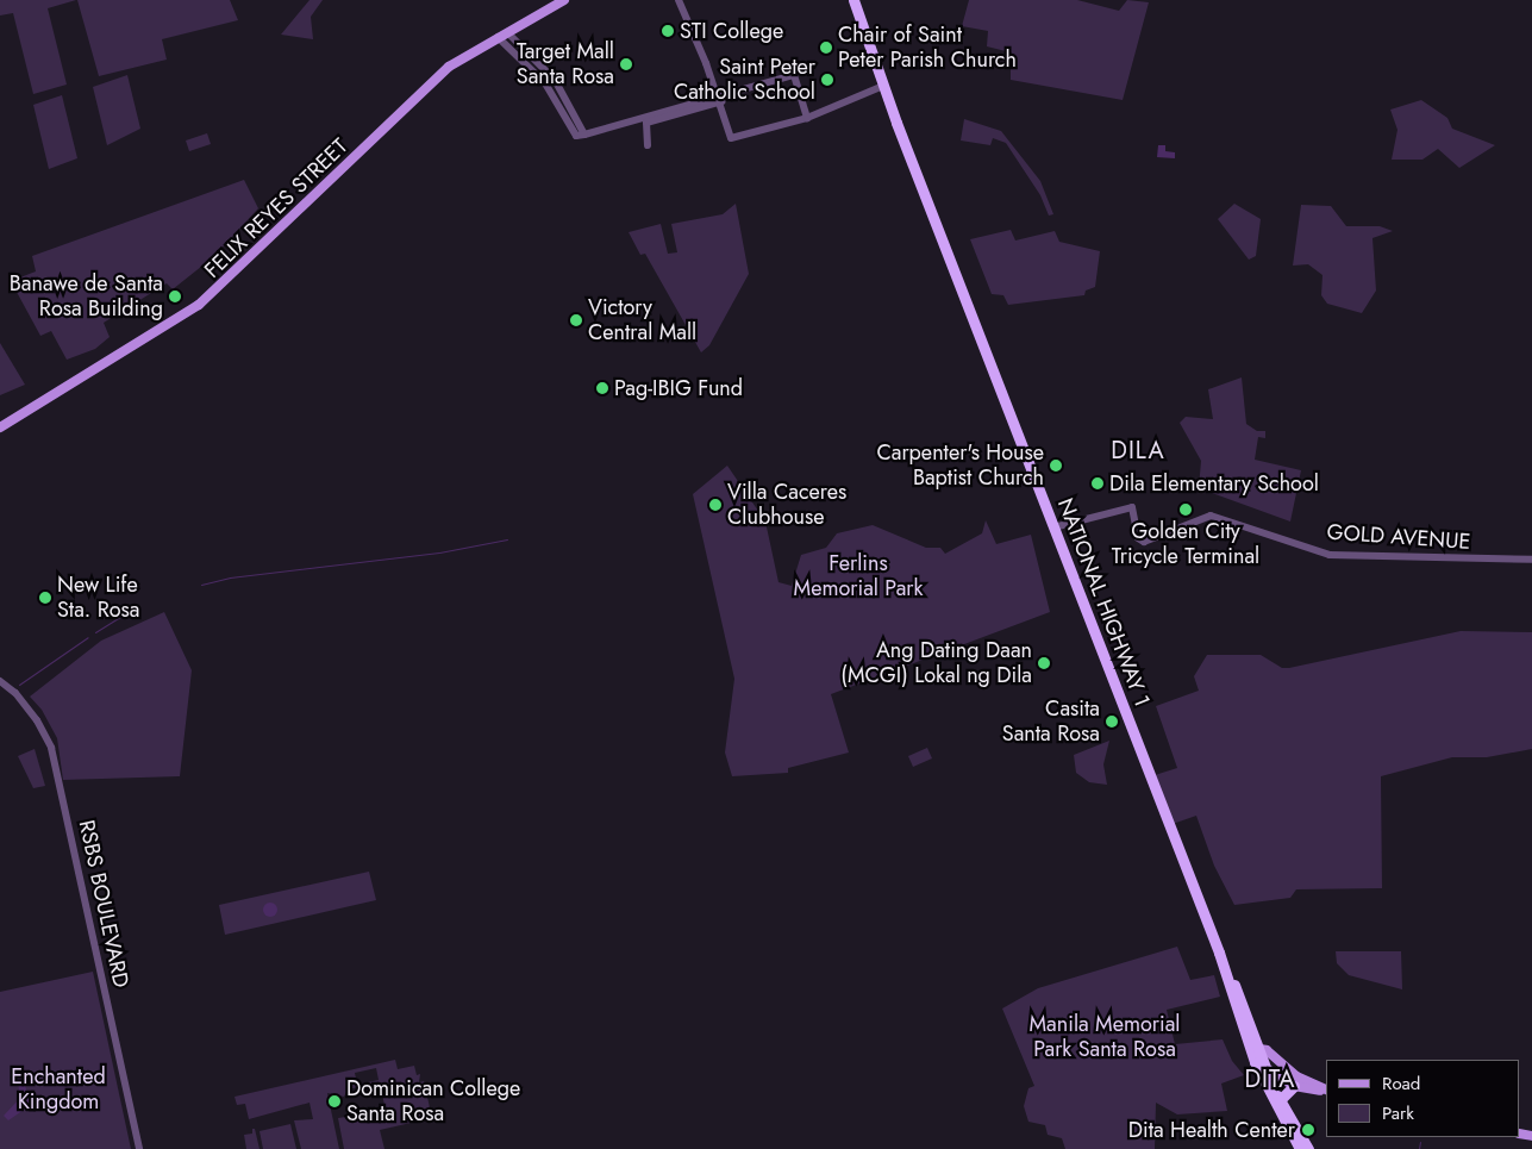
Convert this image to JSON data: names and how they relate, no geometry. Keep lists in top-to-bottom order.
{
  "streets": {
    "highway": ["NATIONAL HIGHWAY 1"],
    "main road": ["FELIX REYES STREET"],
    "street": ["GOLD AVENUE", "RSBS BOULEVARD"]
  },
  "crossings": [
    ["GOLD AVENUE", "NATIONAL HIGHWAY 1"]
  ],
  "districts": ["DILA", "DITA"],
  "parks": ["Ferlins Memorial Park", "Manila Memorial Park Santa Rosa", "Enchanted Kingdom"],
  "places": [
    "STI College",
    "Chair of Saint Peter Parish Church",
    "Target Mall Santa Rosa",
    "Saint Peter Catholic School",
    "Banawe de Santa Rosa Building",
    "Victory Central Mall",
    "Pag-IBIG Fund",
    "Carpenter's House Baptist Church",
    "Dila Elementary School",
    "Villa Caceres Clubhouse",
    "Golden City Tricycle Terminal",
    "New Life Sta. Rosa",
    "Ang Dating Daan (MCGI) Lokal ng Dila",
    "Casita Santa Rosa",
    "Dominican College Santa Rosa",
    "Dita Health Center"
  ],
  "legend": ["Road", "Park"]
}
